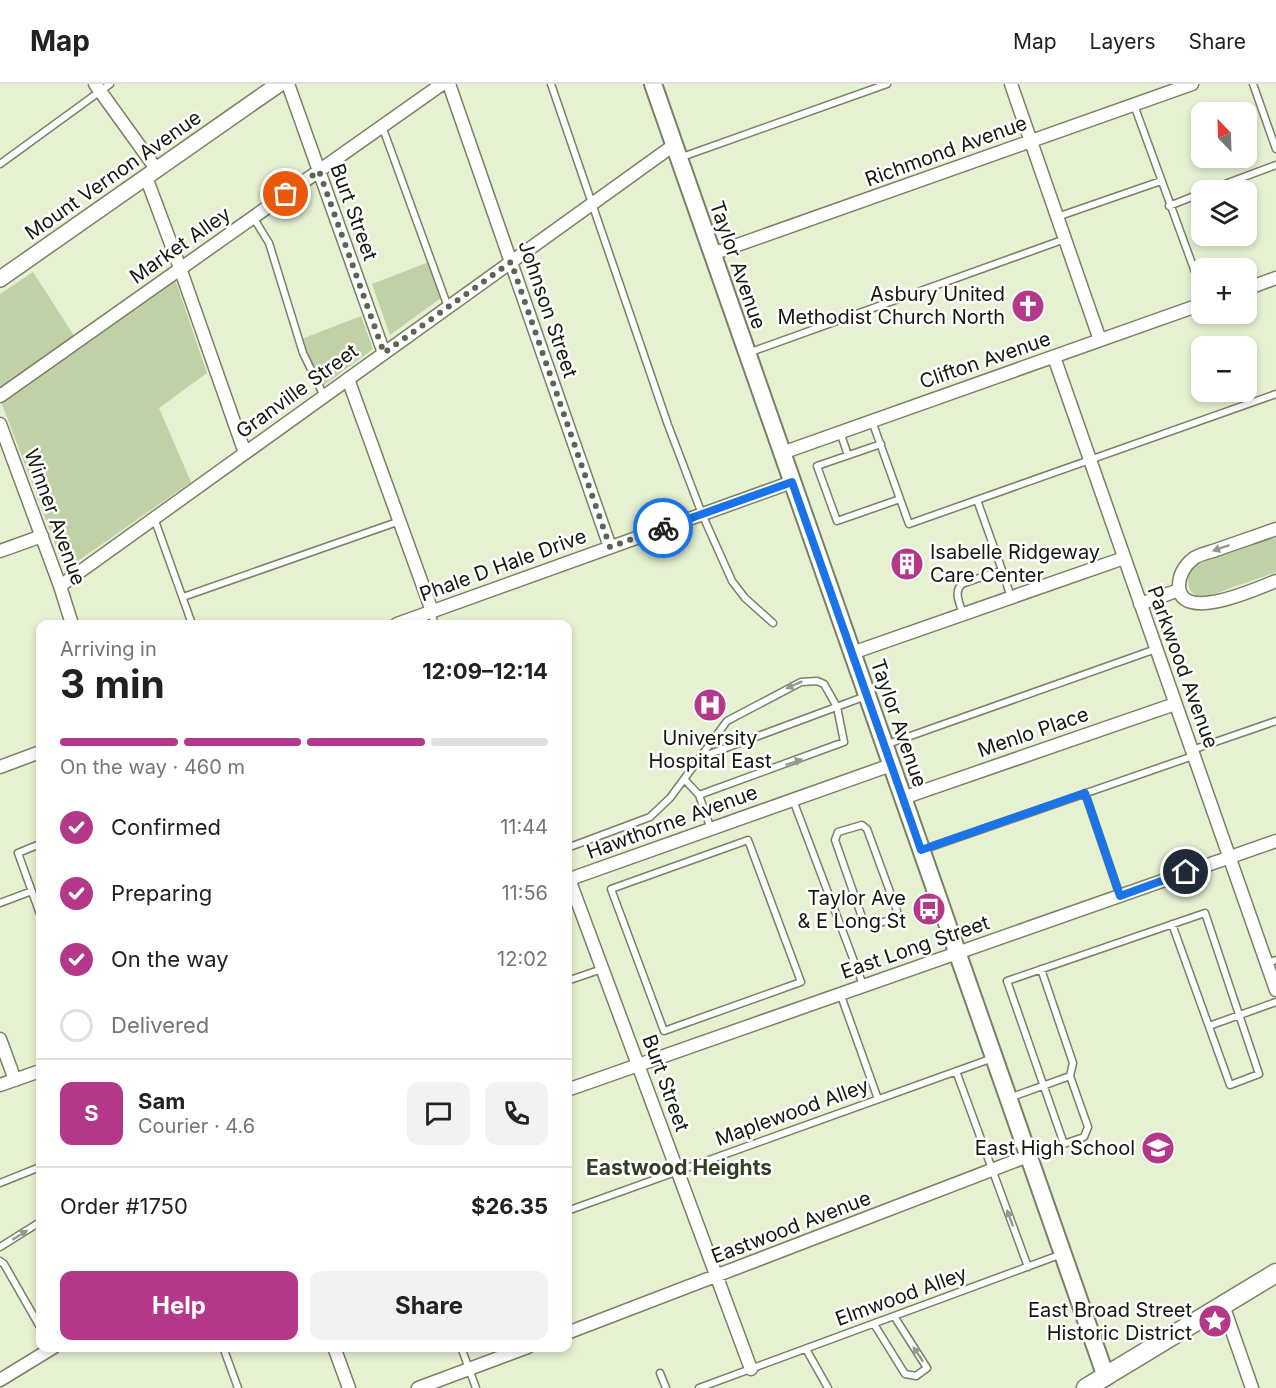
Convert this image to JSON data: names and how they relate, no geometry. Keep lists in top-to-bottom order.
{
  "streets": {
    "main road": ["Taylor Avenue"],
    "street": [
      "Richmond Avenue",
      "Mount Vernon Avenue",
      "Burt Street",
      "Market Alley",
      "Johnson Street",
      "Clifton Avenue",
      "Granville Street",
      "Winner Avenue",
      "Phale D Hale Drive",
      "Parkwood Avenue",
      "Menlo Place",
      "Hawthorne Avenue",
      "East Long Street",
      "Eastwood Avenue"
    ],
    "lane": ["Maplewood Alley", "Elmwood Alley"]
  },
  "crossings": [
    ["Richmond Avenue", "Taylor Avenue"],
    ["Burt Street", "Market Alley"],
    ["Burt Street", "Granville Street"],
    ["Burt Street", "East Long Street"],
    ["Burt Street", "Maplewood Alley"],
    ["Burt Street", "Eastwood Avenue"],
    ["Burt Street", "Elmwood Alley"],
    ["Taylor Avenue", "Clifton Avenue"],
    ["Taylor Avenue", "Granville Street"],
    ["Taylor Avenue", "Phale D Hale Drive"],
    ["Taylor Avenue", "Menlo Place"],
    ["Taylor Avenue", "Hawthorne Avenue"],
    ["Taylor Avenue", "East Long Street"],
    ["Taylor Avenue", "Maplewood Alley"],
    ["Taylor Avenue", "Eastwood Avenue"],
    ["Taylor Avenue", "Elmwood Alley"],
    ["Johnson Street", "Granville Street"],
    ["Johnson Street", "Phale D Hale Drive"],
    ["Clifton Avenue", "Parkwood Avenue"],
    ["Granville Street", "Winner Avenue"],
    ["Parkwood Avenue", "Menlo Place"],
    ["Parkwood Avenue", "East Long Street"]
  ],
  "districts": ["Eastwood Heights"],
  "places": {
    "church": ["Asbury United Methodist Church North"],
    "building": ["Isabelle Ridgeway Care Center"],
    "hospital": ["University Hospital East"],
    "bus stop": ["Taylor Ave & E Long St"],
    "school or university": ["East High School"],
    "place": ["East Broad Street Historic District"]
  },
  "north": "top left",
  "page": {
    "header": "Map",
    "nav": ["Map", "Layers", "Share"],
    "map_buttons": ["+", "−"],
    "heading": ["3 min", "Arriving in", "12:09–12:14"],
    "panel": [
      "Sam",
      "Courier · 4.6",
      "Order #1750",
      "$26.35"
    ],
    "bar": "On the way · 460 m",
    "list": [
      ["Confirmed", "11:44"],
      ["Preparing", "11:56"],
      ["On the way", "12:02"],
      "Delivered"
    ],
    "round": "S",
    "buttons": ["Help", "Share"]
  }
}
